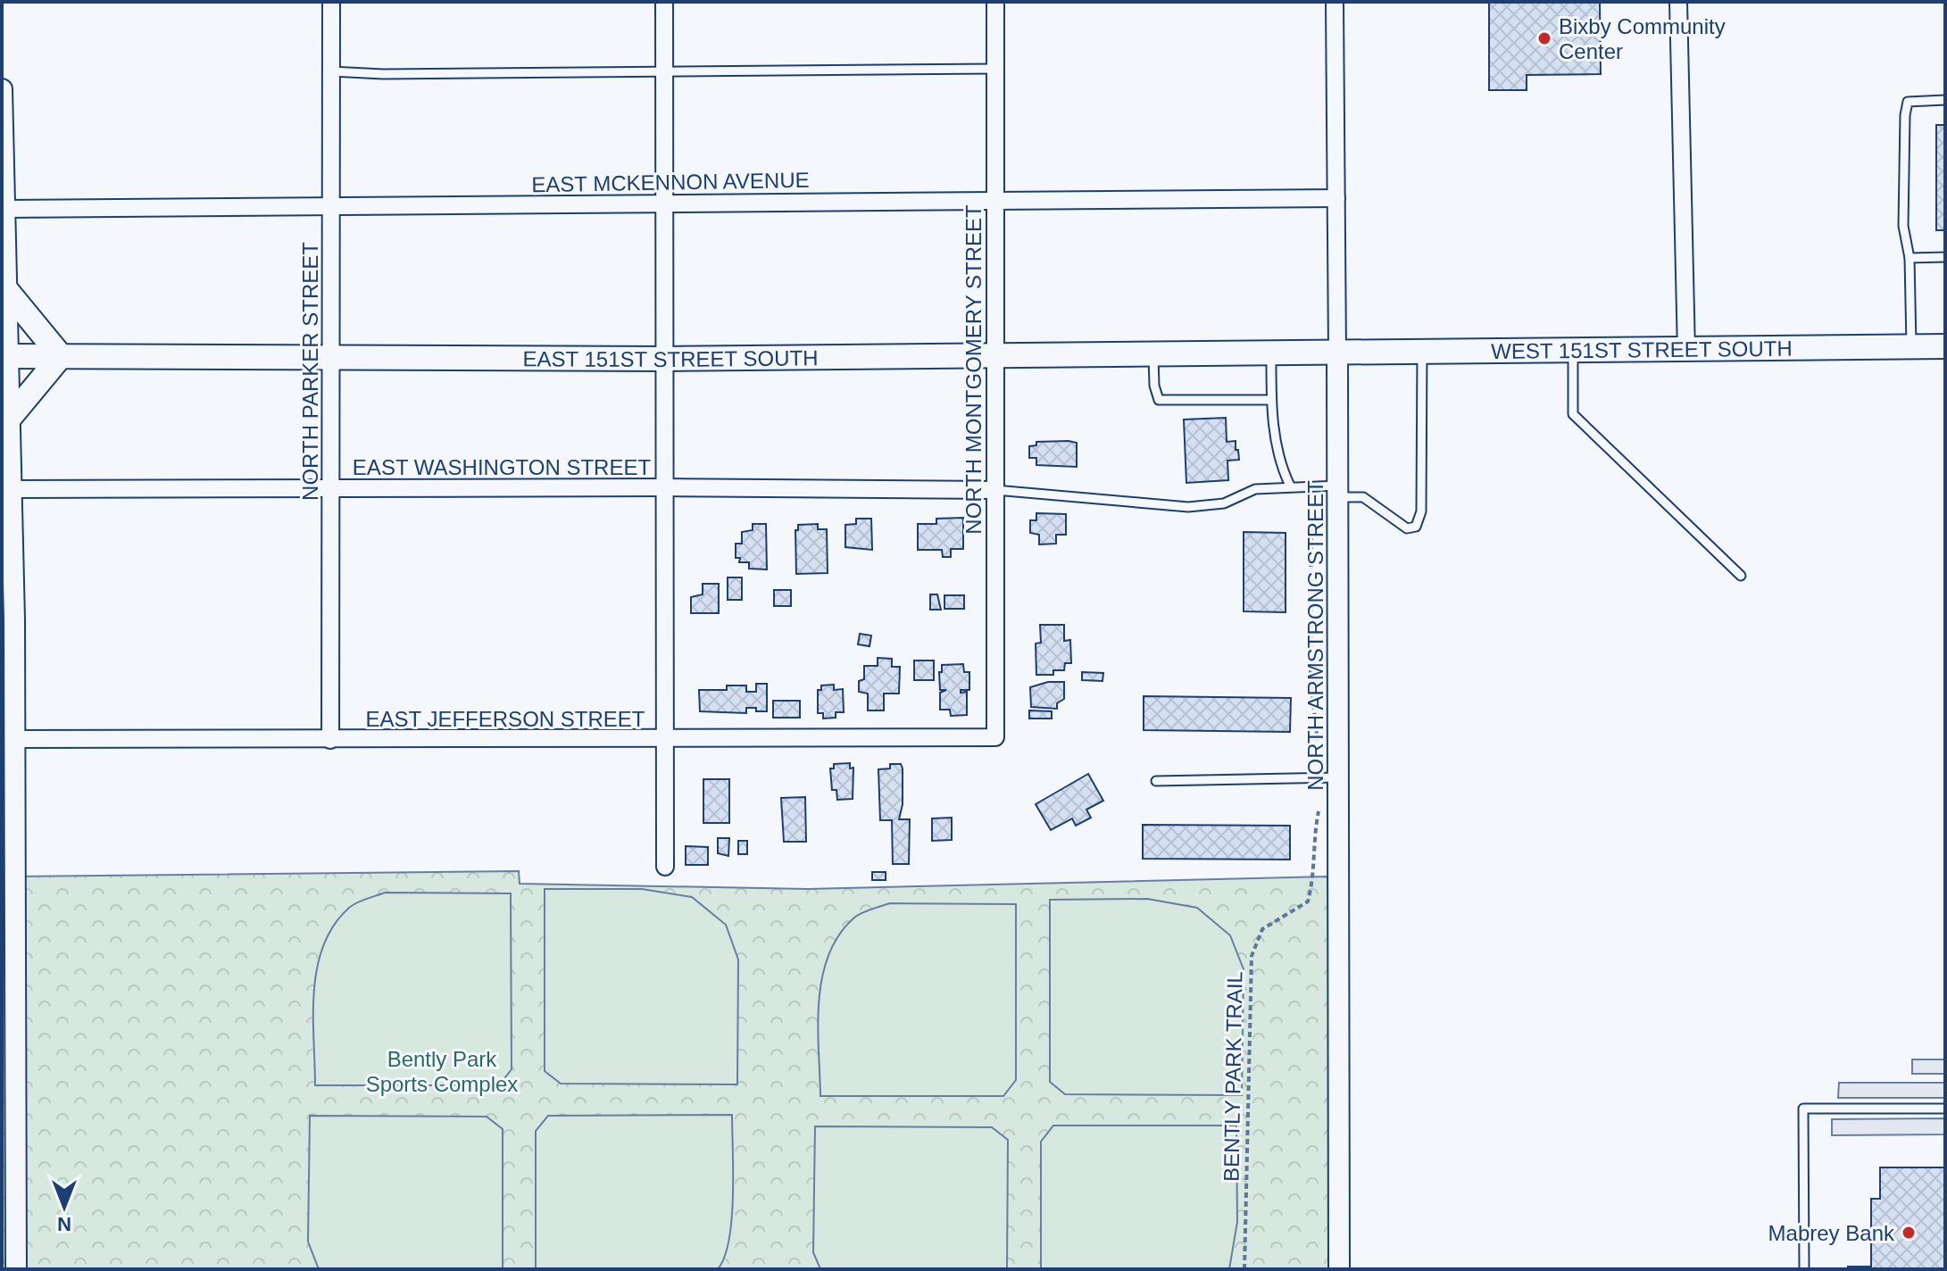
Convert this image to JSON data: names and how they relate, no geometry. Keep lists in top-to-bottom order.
{
  "streets": {
    "main road": ["WEST 151ST STREET SOUTH", "EAST 151ST STREET SOUTH"],
    "street": [
      "EAST MCKENNON AVENUE",
      "NORTH MONTGOMERY STREET",
      "NORTH PARKER STREET",
      "EAST WASHINGTON STREET",
      "NORTH ARMSTRONG STREET",
      "EAST JEFFERSON STREET"
    ],
    "path": ["BENTLY PARK TRAIL"]
  },
  "crossings": [
    ["EAST MCKENNON AVENUE", "NORTH MONTGOMERY STREET"],
    ["EAST MCKENNON AVENUE", "NORTH PARKER STREET"],
    ["EAST MCKENNON AVENUE", "NORTH ARMSTRONG STREET"],
    ["WEST 151ST STREET SOUTH", "EAST 151ST STREET SOUTH"],
    ["WEST 151ST STREET SOUTH", "NORTH ARMSTRONG STREET"],
    ["EAST 151ST STREET SOUTH", "NORTH MONTGOMERY STREET"],
    ["EAST 151ST STREET SOUTH", "NORTH PARKER STREET"],
    ["EAST 151ST STREET SOUTH", "NORTH ARMSTRONG STREET"],
    ["NORTH MONTGOMERY STREET", "EAST WASHINGTON STREET"],
    ["NORTH MONTGOMERY STREET", "EAST JEFFERSON STREET"],
    ["NORTH PARKER STREET", "EAST WASHINGTON STREET"],
    ["NORTH PARKER STREET", "EAST JEFFERSON STREET"],
    ["NORTH ARMSTRONG STREET", "BENTLY PARK TRAIL"]
  ],
  "parks": ["Bently Park Sports Complex"],
  "places": ["Bixby Community Center", "Mabrey Bank"],
  "north": "bottom"
}
